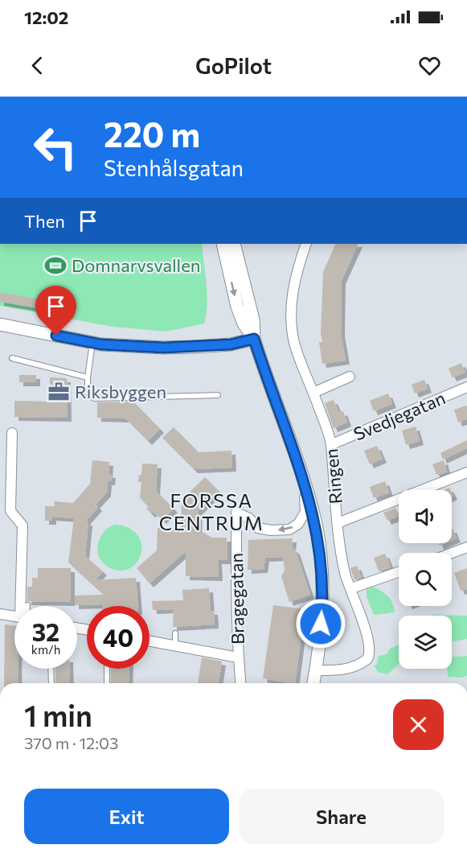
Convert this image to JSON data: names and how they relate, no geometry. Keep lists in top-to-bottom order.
{
  "streets": {
    "street": ["Svedjegatan", "Ringen", "Bragegatan"]
  },
  "crossings": [
    ["Svedjegatan", "Ringen"]
  ],
  "districts": ["FORSSA CENTRUM"],
  "places": {
    "sports": ["Domnarvsvallen"],
    "office": ["Riksbyggen"]
  },
  "page": {
    "status": "12:02",
    "header": "GoPilot",
    "turn": ["220 m", "Stenhålsgatan"],
    "then": "Then",
    "speed": "32 km/h",
    "limit": "40",
    "heading": ["1 min", "370 m · 12:03"],
    "buttons": ["Exit", "Share"]
  }
}
